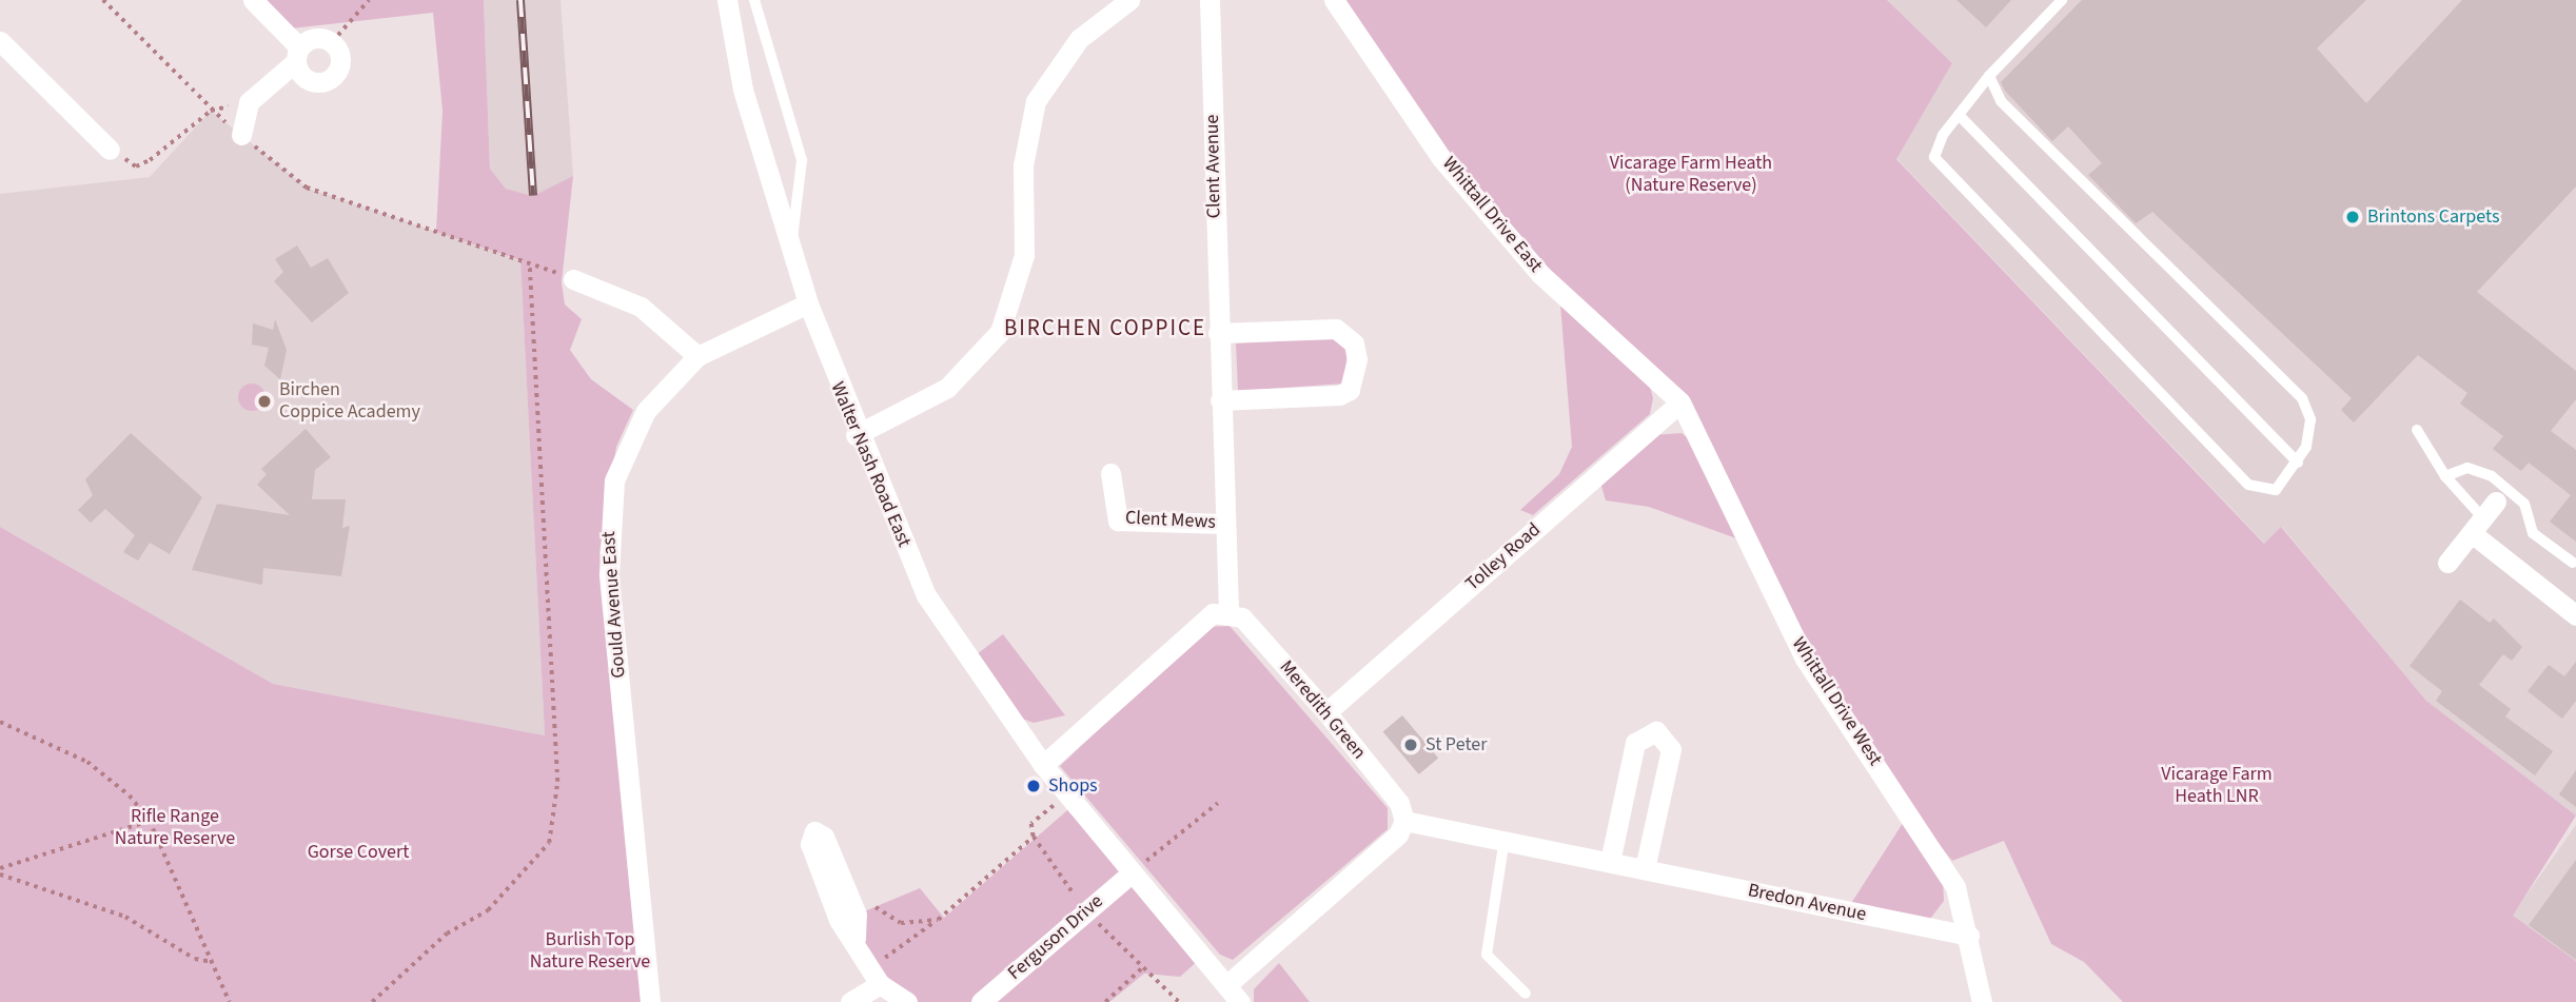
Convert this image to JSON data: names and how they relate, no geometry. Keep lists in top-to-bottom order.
{
  "streets": {
    "street": [
      "Clent Avenue",
      "Whittall Drive East",
      "Walter Nash Road East",
      "Clent Mews",
      "Tolley Road",
      "Gould Avenue East",
      "Whittall Drive West",
      "Meredith Green",
      "Bredon Avenue",
      "Ferguson Drive"
    ]
  },
  "crossings": [
    ["Clent Avenue", "Clent Mews"],
    ["Clent Avenue", "Meredith Green"],
    ["Whittall Drive East", "Tolley Road"],
    ["Whittall Drive East", "Whittall Drive West"],
    ["Walter Nash Road East", "Gould Avenue East"],
    ["Walter Nash Road East", "Ferguson Drive"],
    ["Tolley Road", "Whittall Drive West"],
    ["Tolley Road", "Meredith Green"],
    ["Whittall Drive West", "Bredon Avenue"],
    ["Meredith Green", "Bredon Avenue"]
  ],
  "districts": ["BIRCHEN COPPICE"],
  "parks": [
    "Vicarage Farm Heath (Nature Reserve)",
    "Vicarage Farm Heath LNR",
    "Rifle Range Nature Reserve",
    "Gorse Covert",
    "Burlish Top Nature Reserve"
  ],
  "places": [
    "Brintons Carpets",
    "Birchen Coppice Academy",
    "St Peter",
    "Shops"
  ]
}
